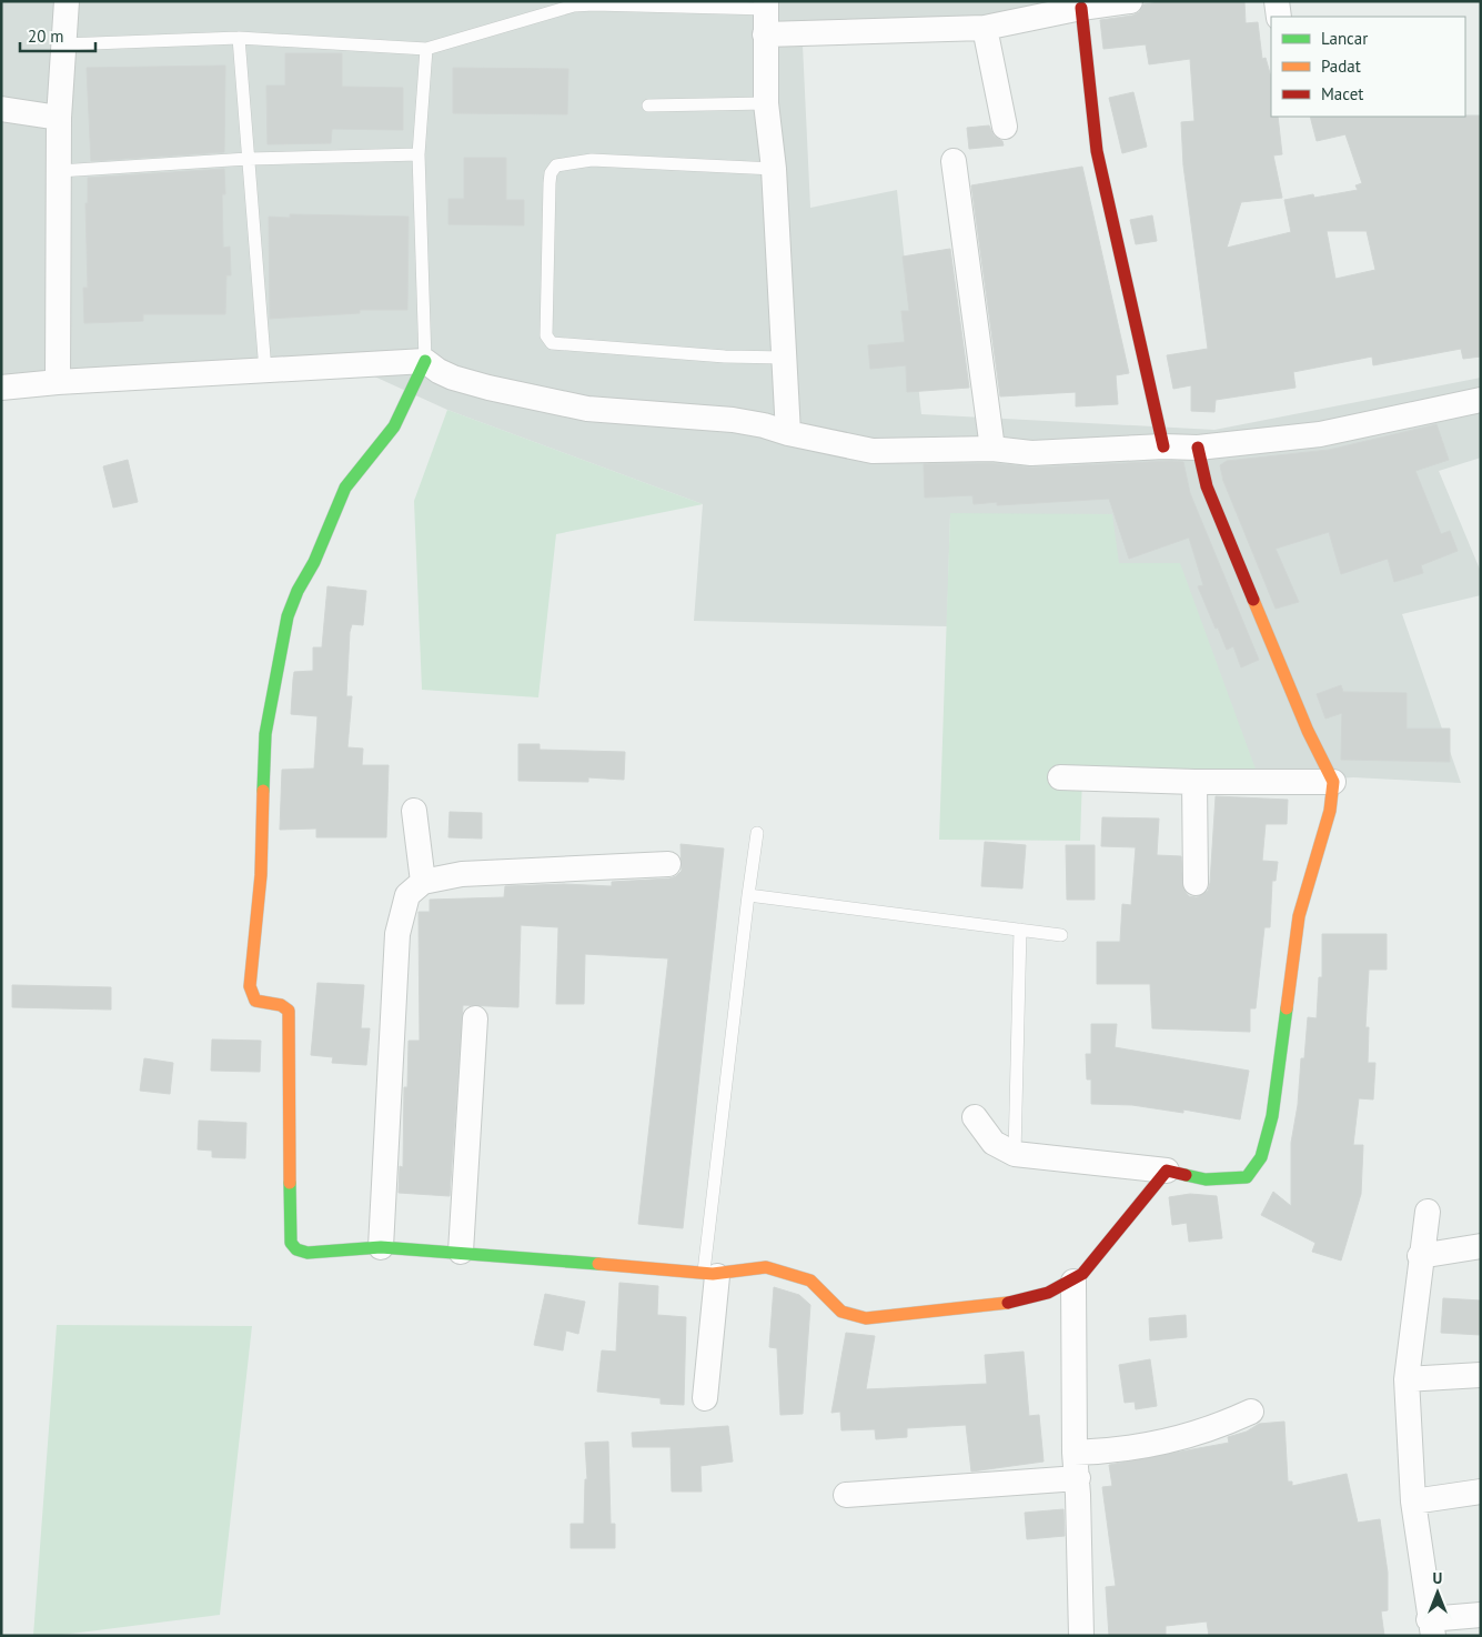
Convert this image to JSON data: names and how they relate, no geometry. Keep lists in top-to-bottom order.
{
  "legend": ["Lancar", "Padat", "Macet"],
  "scale_bar": "20 m",
  "north": "top"
}
